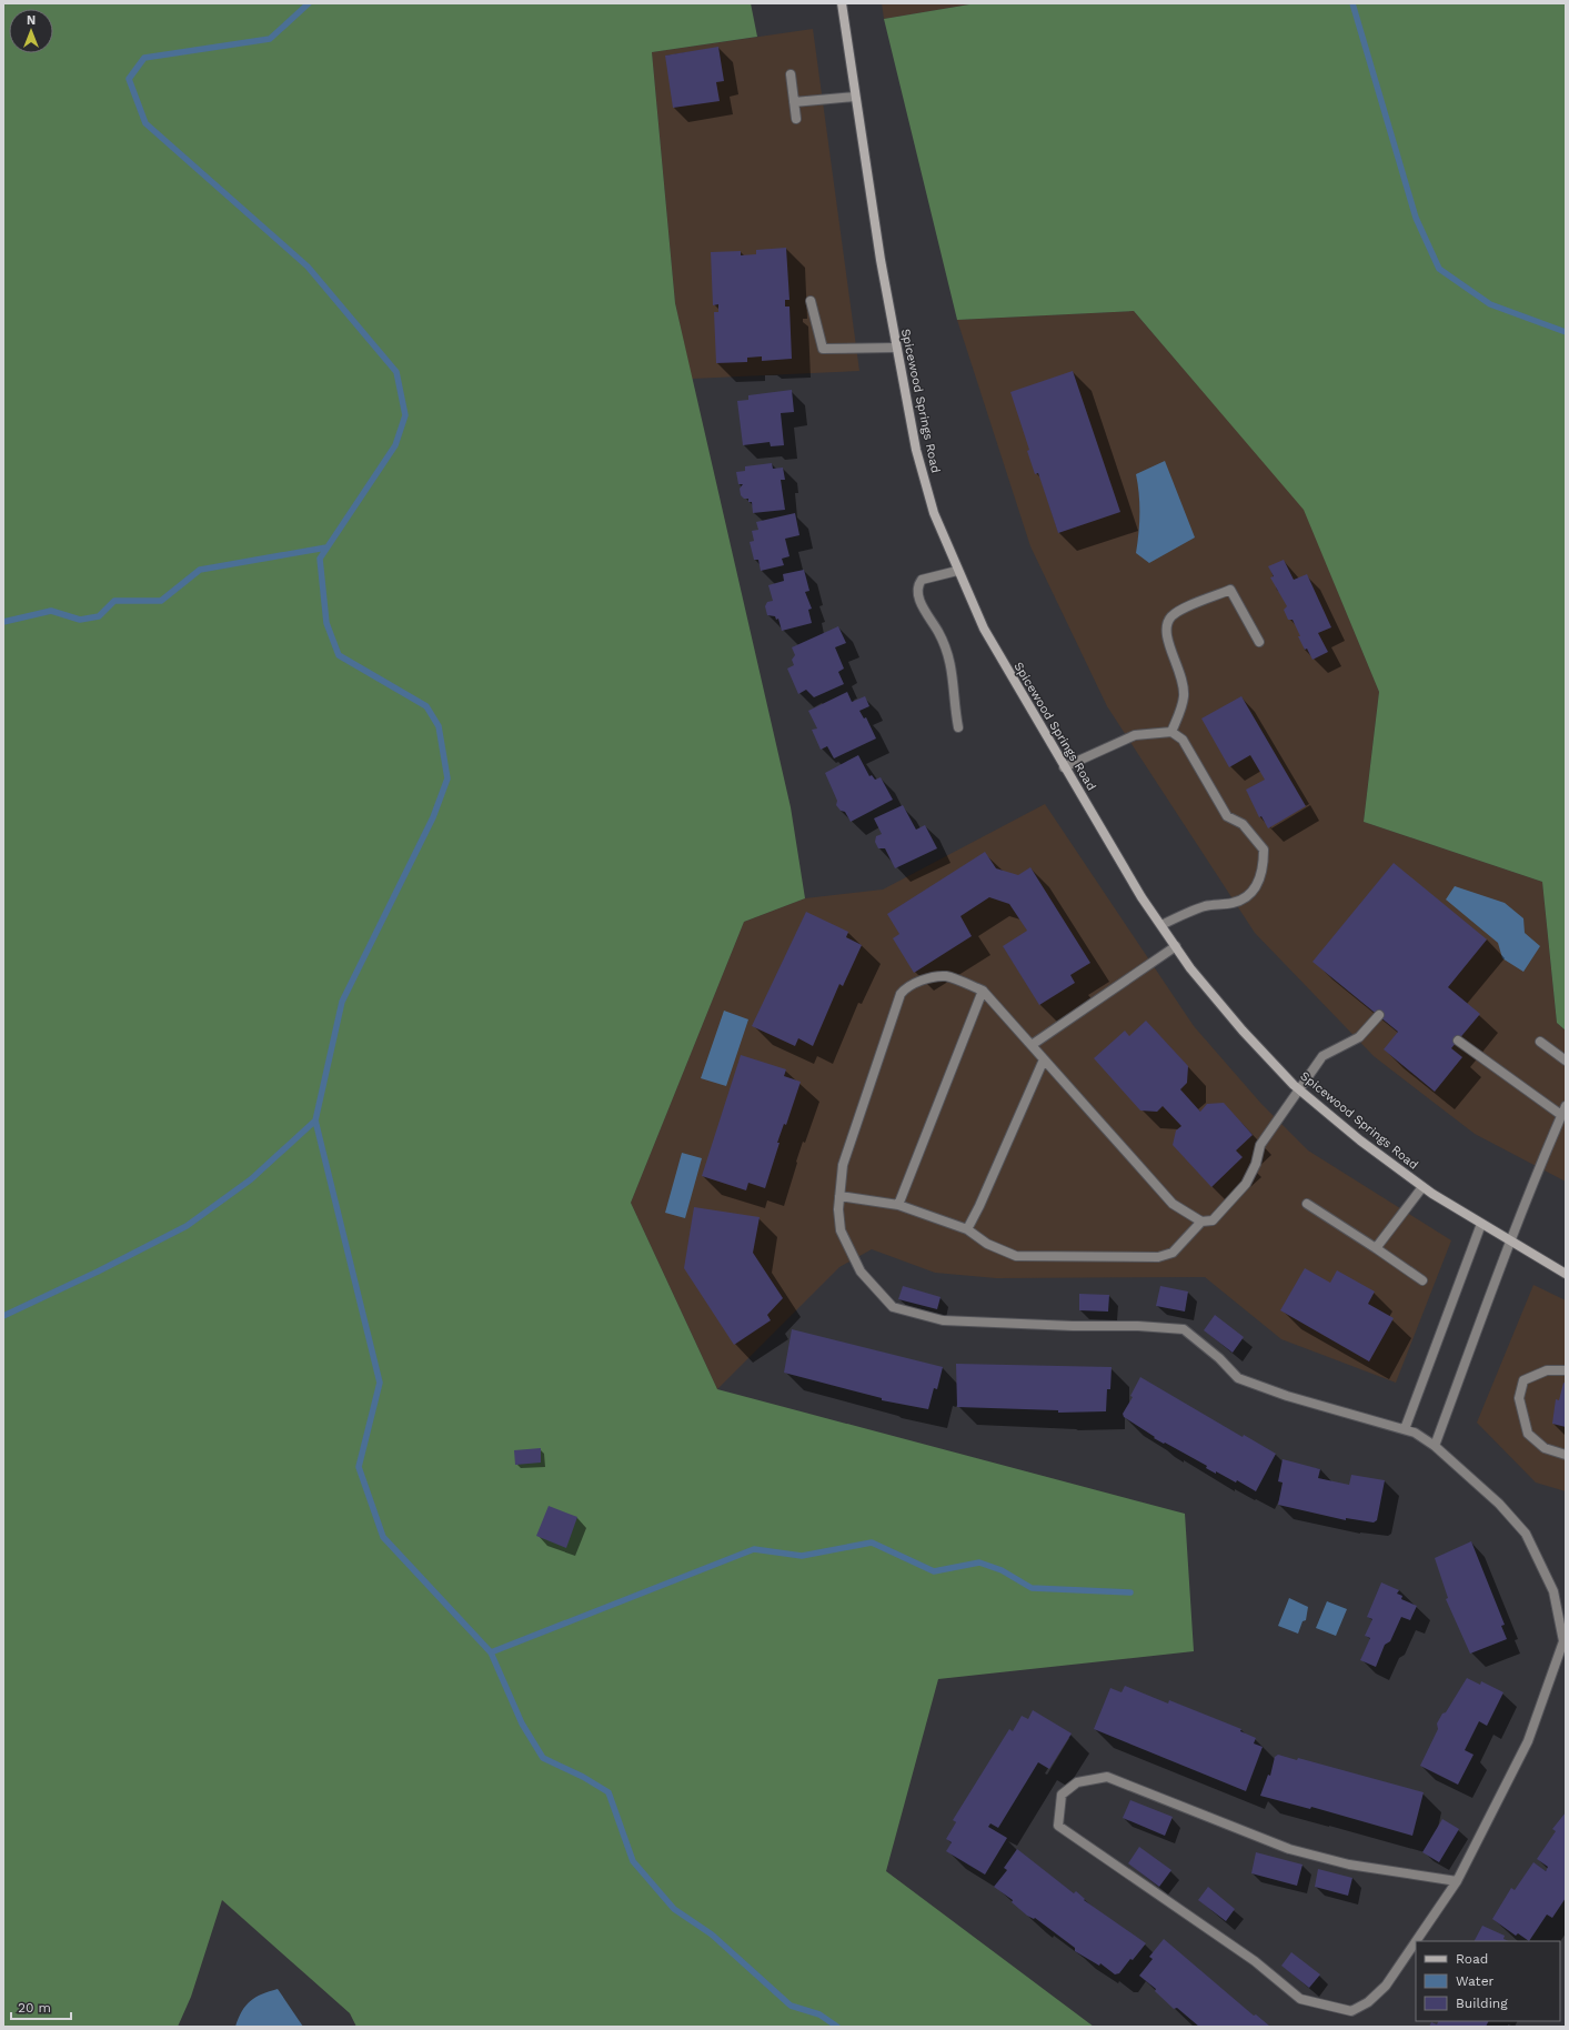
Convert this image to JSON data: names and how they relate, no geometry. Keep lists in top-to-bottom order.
{
  "streets": {
    "main road": ["Spicewood Springs Road"]
  },
  "legend": ["Road", "Water", "Building"],
  "scale_bar": "20 m",
  "north": "top"
}
